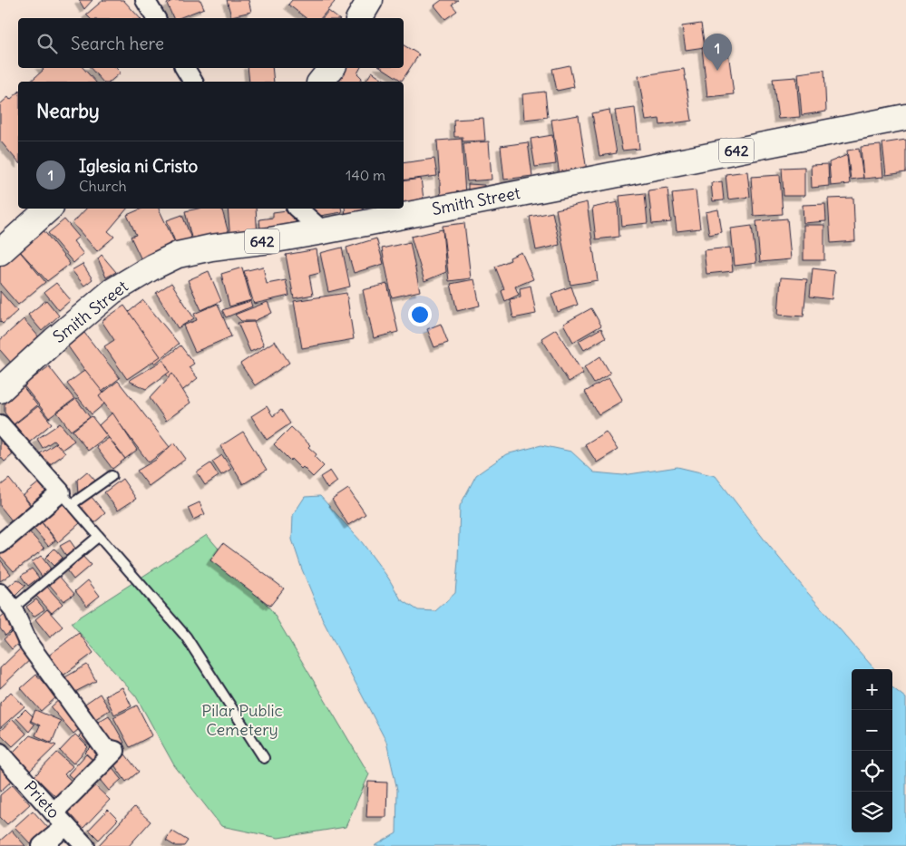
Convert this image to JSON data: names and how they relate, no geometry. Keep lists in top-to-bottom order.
{
  "streets": {
    "main road": ["642", "Smith Street"],
    "street": ["Prieto"]
  },
  "parks": ["Pilar Public Cemetery"],
  "page": {
    "search": "Search here",
    "pins": "1",
    "heading": "Nearby",
    "list": [
      {
        "mark": "1",
        "name": "Iglesia ni Cristo",
        "note": "Church",
        "value": "140 m"
      }
    ],
    "map_buttons": ["+", "−"]
  }
}
